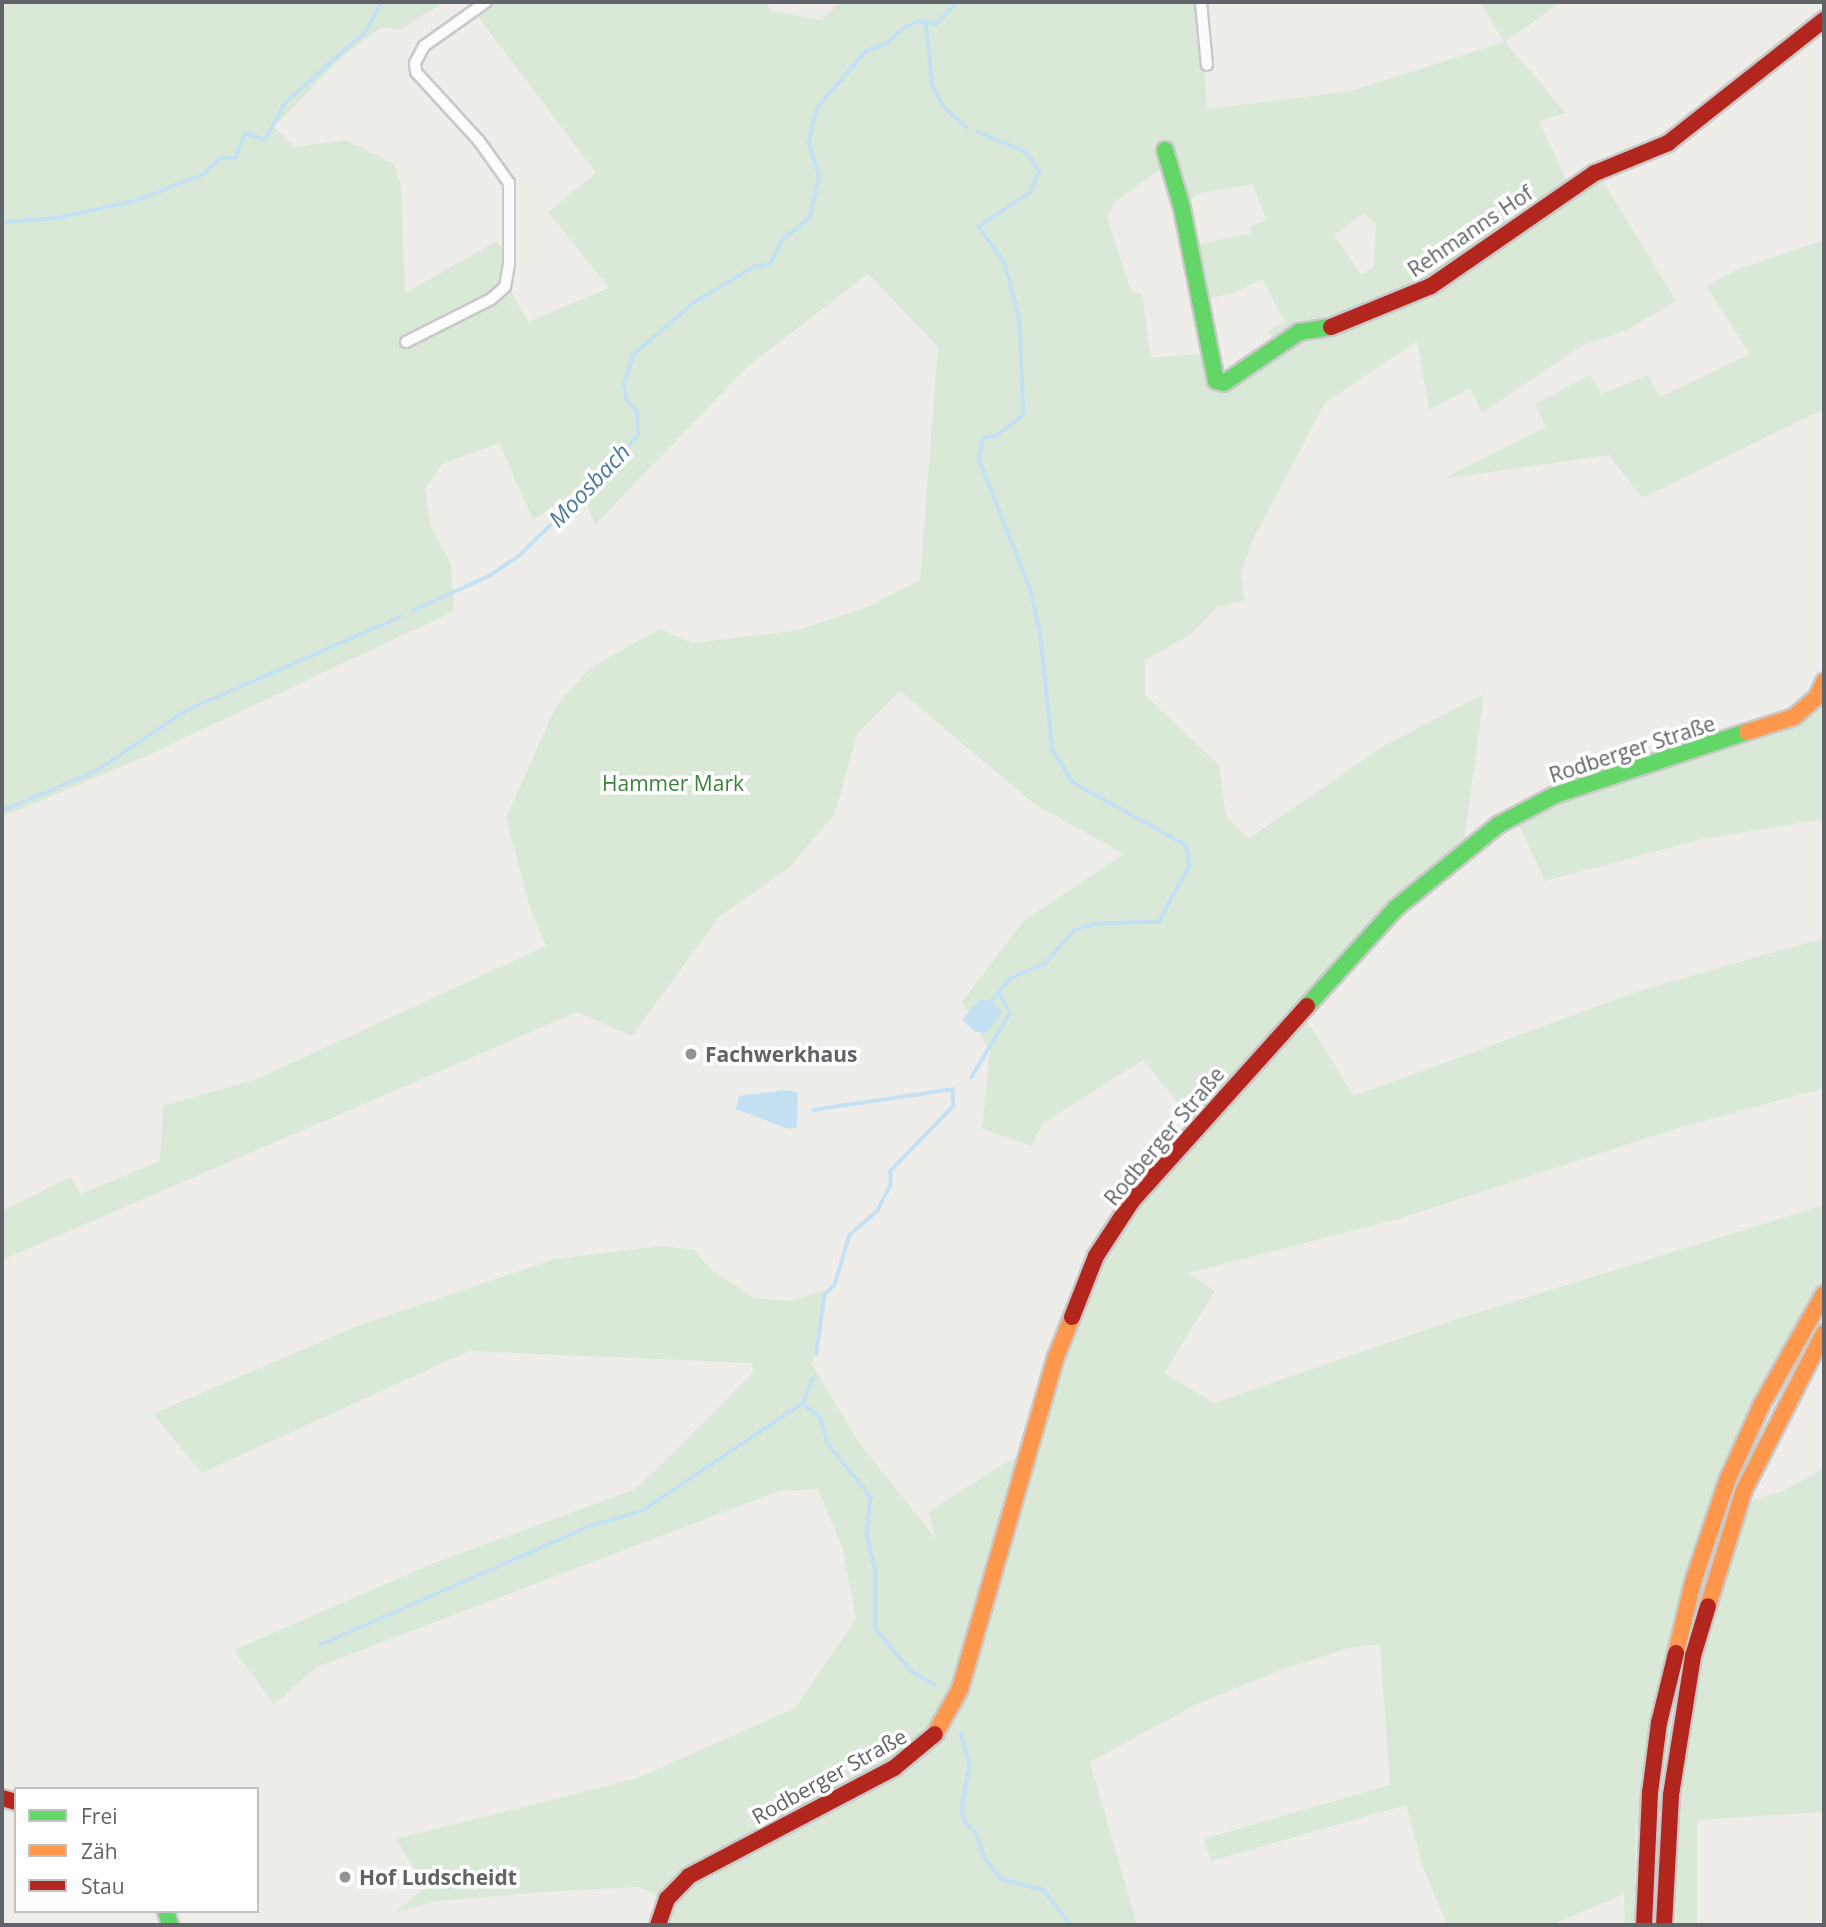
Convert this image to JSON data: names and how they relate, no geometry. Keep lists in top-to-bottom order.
{
  "streets": {
    "main road": ["Rehmanns Hof", "Rodberger Straße"]
  },
  "water": ["Moosbach"],
  "parks": ["Hammer Mark"],
  "places": ["Fachwerkhaus", "Hof Ludscheidt"],
  "legend": ["Frei", "Zäh", "Stau"]
}
